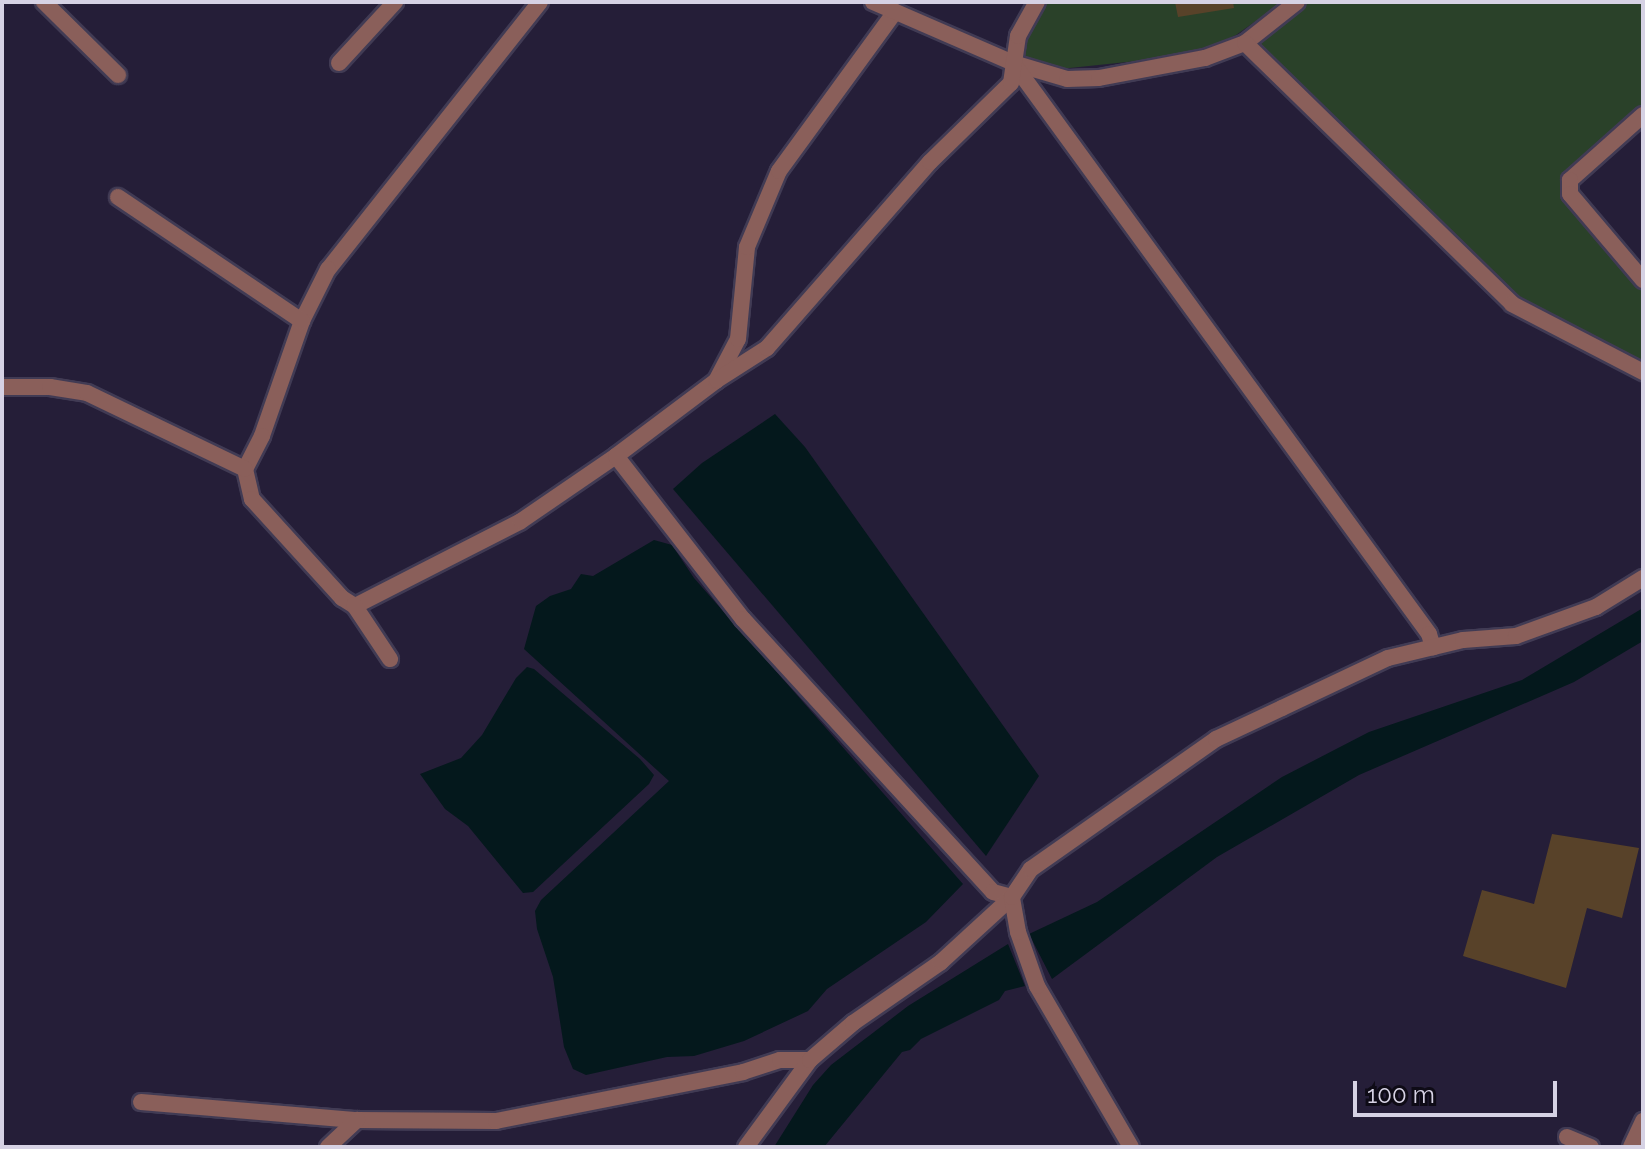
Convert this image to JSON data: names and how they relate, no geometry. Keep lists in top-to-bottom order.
{
  "scale_bar": "100 m"
}
